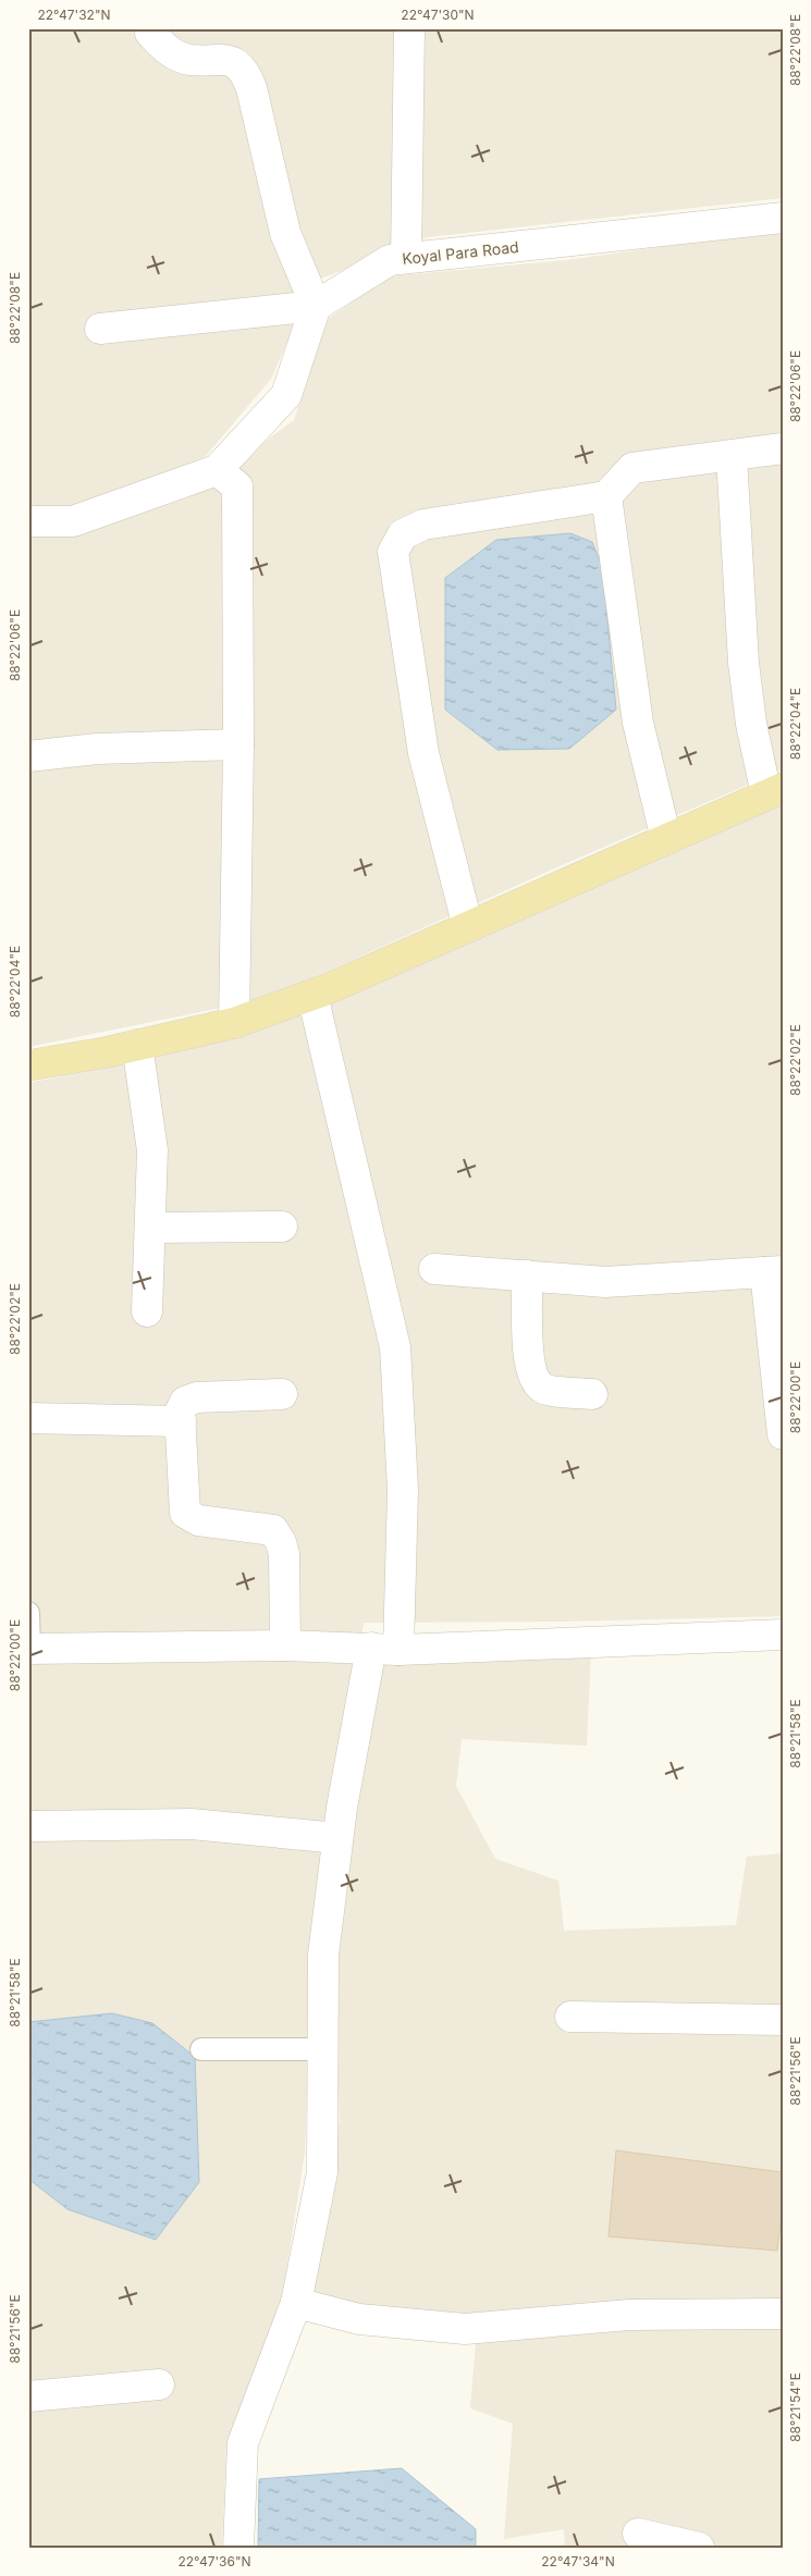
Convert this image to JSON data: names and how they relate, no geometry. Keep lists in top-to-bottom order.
{
  "streets": {
    "street": ["Koyal Para Road"]
  },
  "coordinates": [
    "22°47'32\"N",
    "22°47'30\"N",
    "88°22'08\"E",
    "88°22'06\"E",
    "88°22'04\"E",
    "88°22'02\"E",
    "88°22'00\"E",
    "88°21'58\"E",
    "88°21'56\"E",
    "88°21'54\"E",
    "22°47'36\"N",
    "22°47'34\"N"
  ]
}
